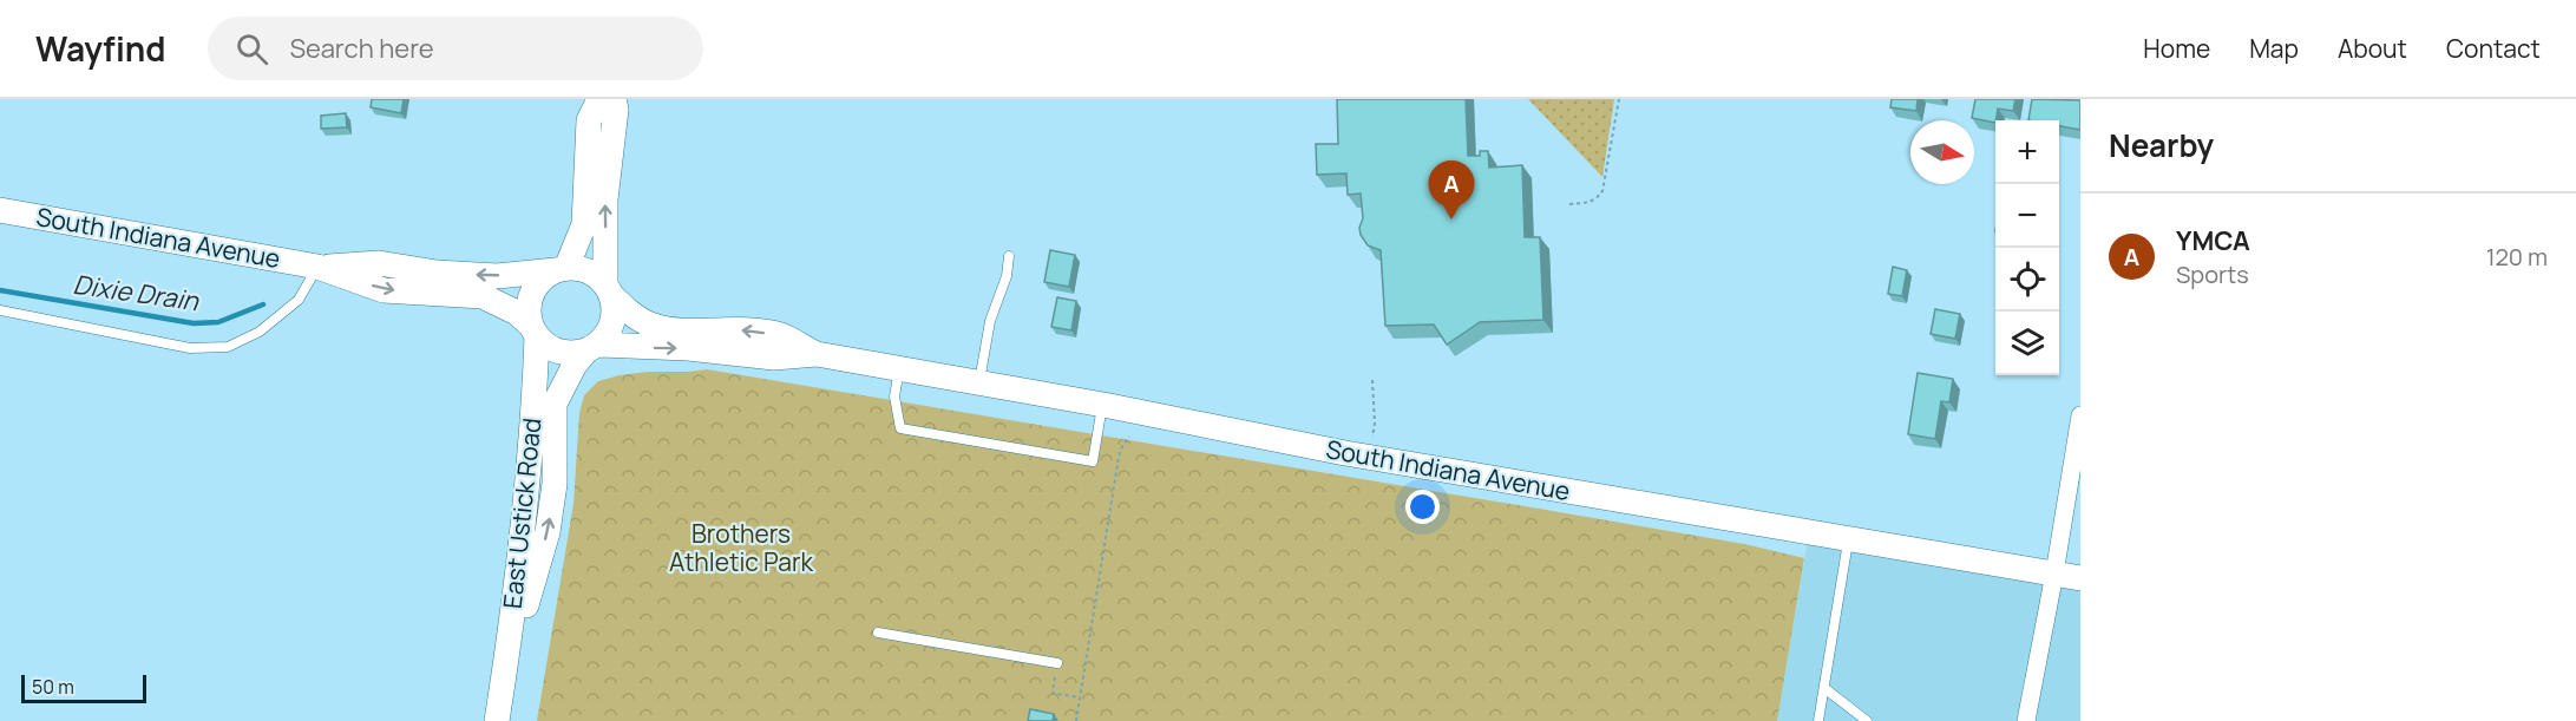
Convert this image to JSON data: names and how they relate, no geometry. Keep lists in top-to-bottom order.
{
  "streets": {
    "main road": ["South Indiana Avenue", "East Ustick Road"]
  },
  "crossings": [
    ["South Indiana Avenue", "East Ustick Road"]
  ],
  "water": ["Dixie Drain"],
  "parks": ["Brothers Athletic Park"],
  "scale_bar": "50 m",
  "north": "right",
  "page": {
    "header": "Wayfind",
    "search": "Search here",
    "nav": [
      "Home",
      "Map",
      "About",
      "Contact"
    ],
    "heading": "Nearby",
    "map_buttons": ["+", "−"],
    "pins": "A",
    "list": [
      {
        "mark": "A",
        "name": "YMCA",
        "note": "Sports",
        "value": "120 m"
      }
    ],
    "scale": "50 m"
  }
}
